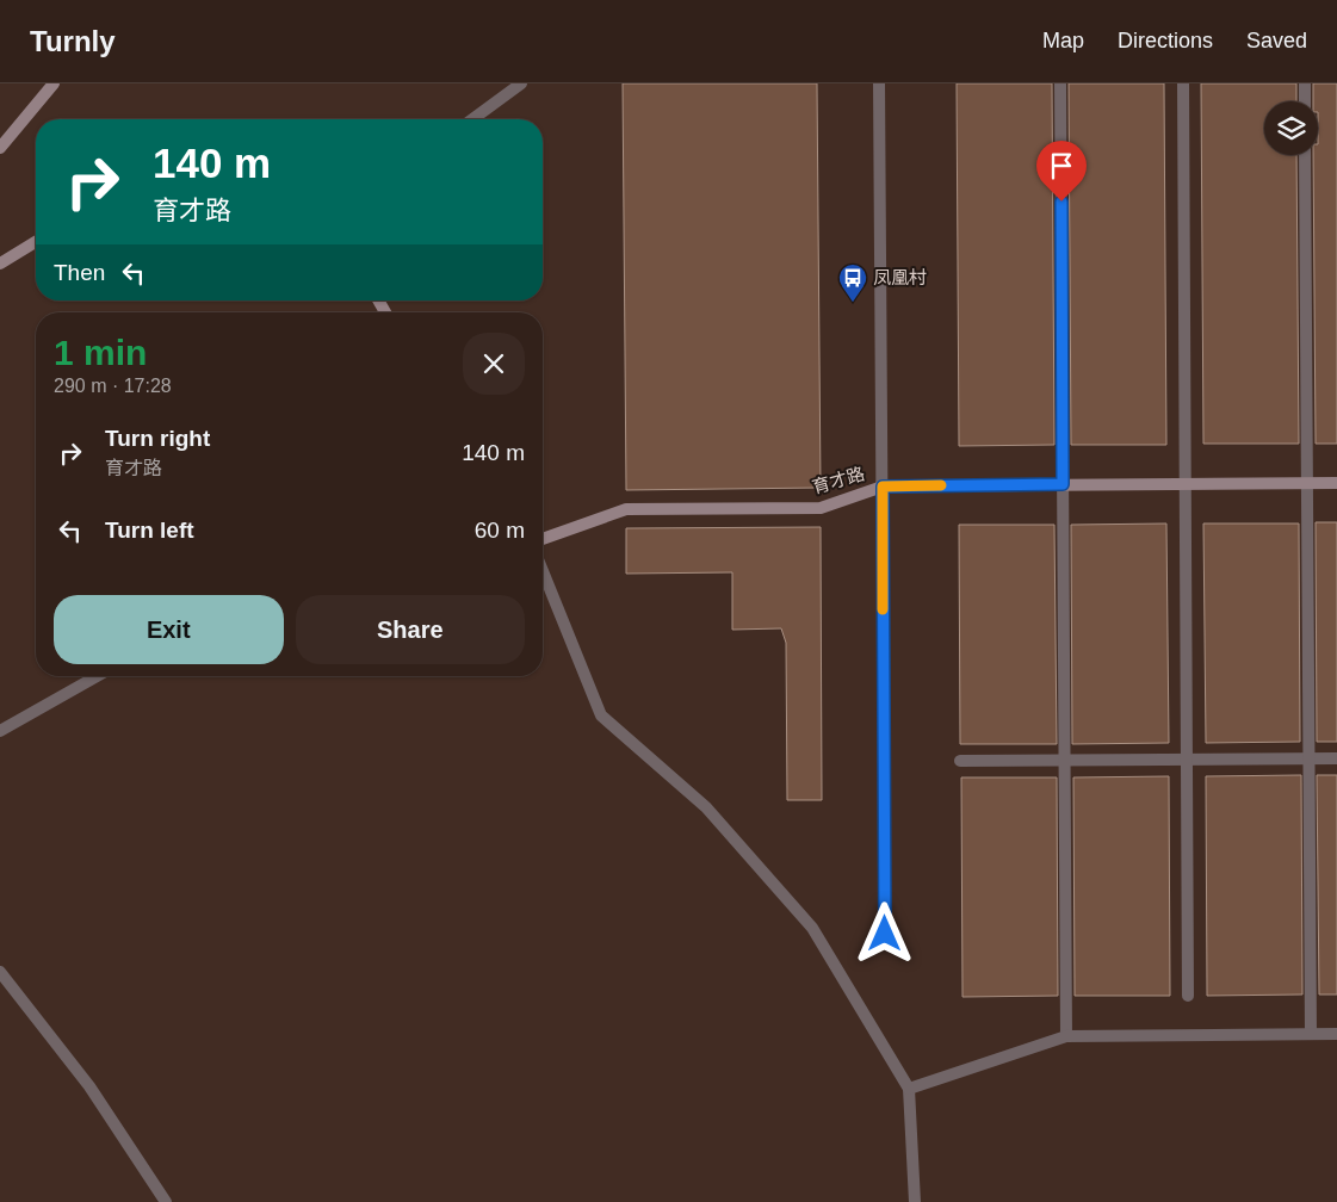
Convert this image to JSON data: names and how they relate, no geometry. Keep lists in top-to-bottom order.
{
  "streets": {
    "street": ["育才路"]
  },
  "places": {
    "bus stop": ["凤凰村"]
  },
  "page": {
    "header": "Turnly",
    "nav": ["Map", "Directions", "Saved"],
    "turn": ["140 m", "育才路"],
    "then": "Then",
    "heading": ["1 min", "290 m · 17:28"],
    "list": [
      {
        "name": "Turn right",
        "note": "育才路",
        "value": "140 m"
      },
      {
        "name": "Turn left",
        "value": "60 m"
      }
    ],
    "buttons": ["Exit", "Share"]
  }
}
